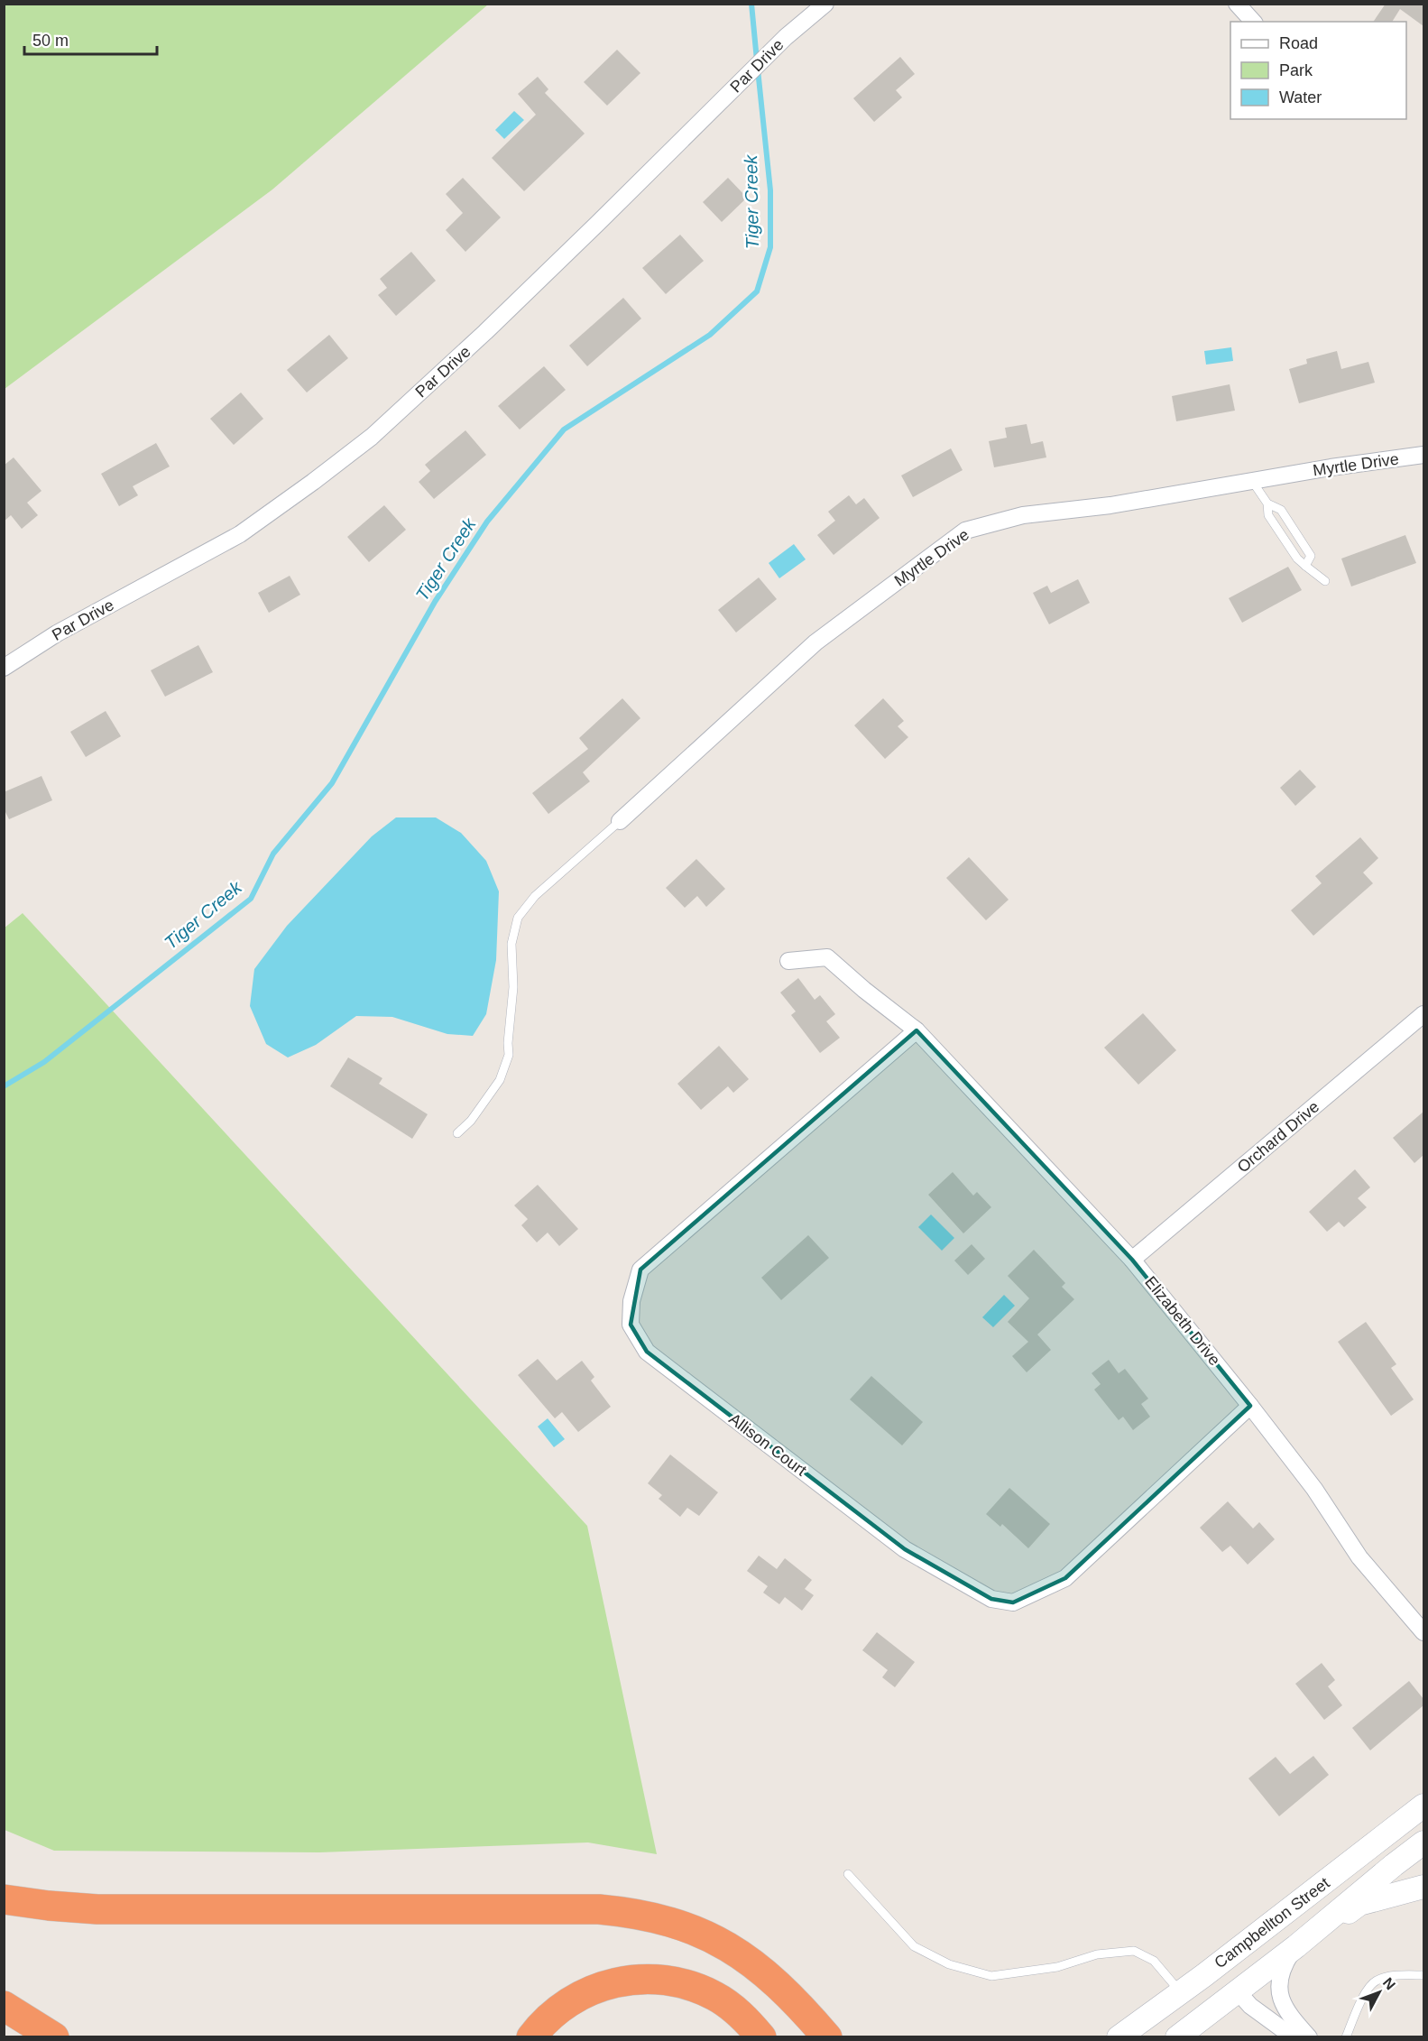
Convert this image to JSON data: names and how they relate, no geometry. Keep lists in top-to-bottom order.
{
  "streets": {
    "main road": ["Campbellton Street"],
    "street": [
      "Par Drive",
      "Myrtle Drive",
      "Orchard Drive",
      "Elizabeth Drive",
      "Allison Court"
    ]
  },
  "crossings": [
    ["Orchard Drive", "Elizabeth Drive"],
    ["Elizabeth Drive", "Allison Court"]
  ],
  "water": ["Tiger Creek"],
  "legend": ["Road", "Park", "Water"],
  "scale_bar": "50 m",
  "north": "top right"
}
